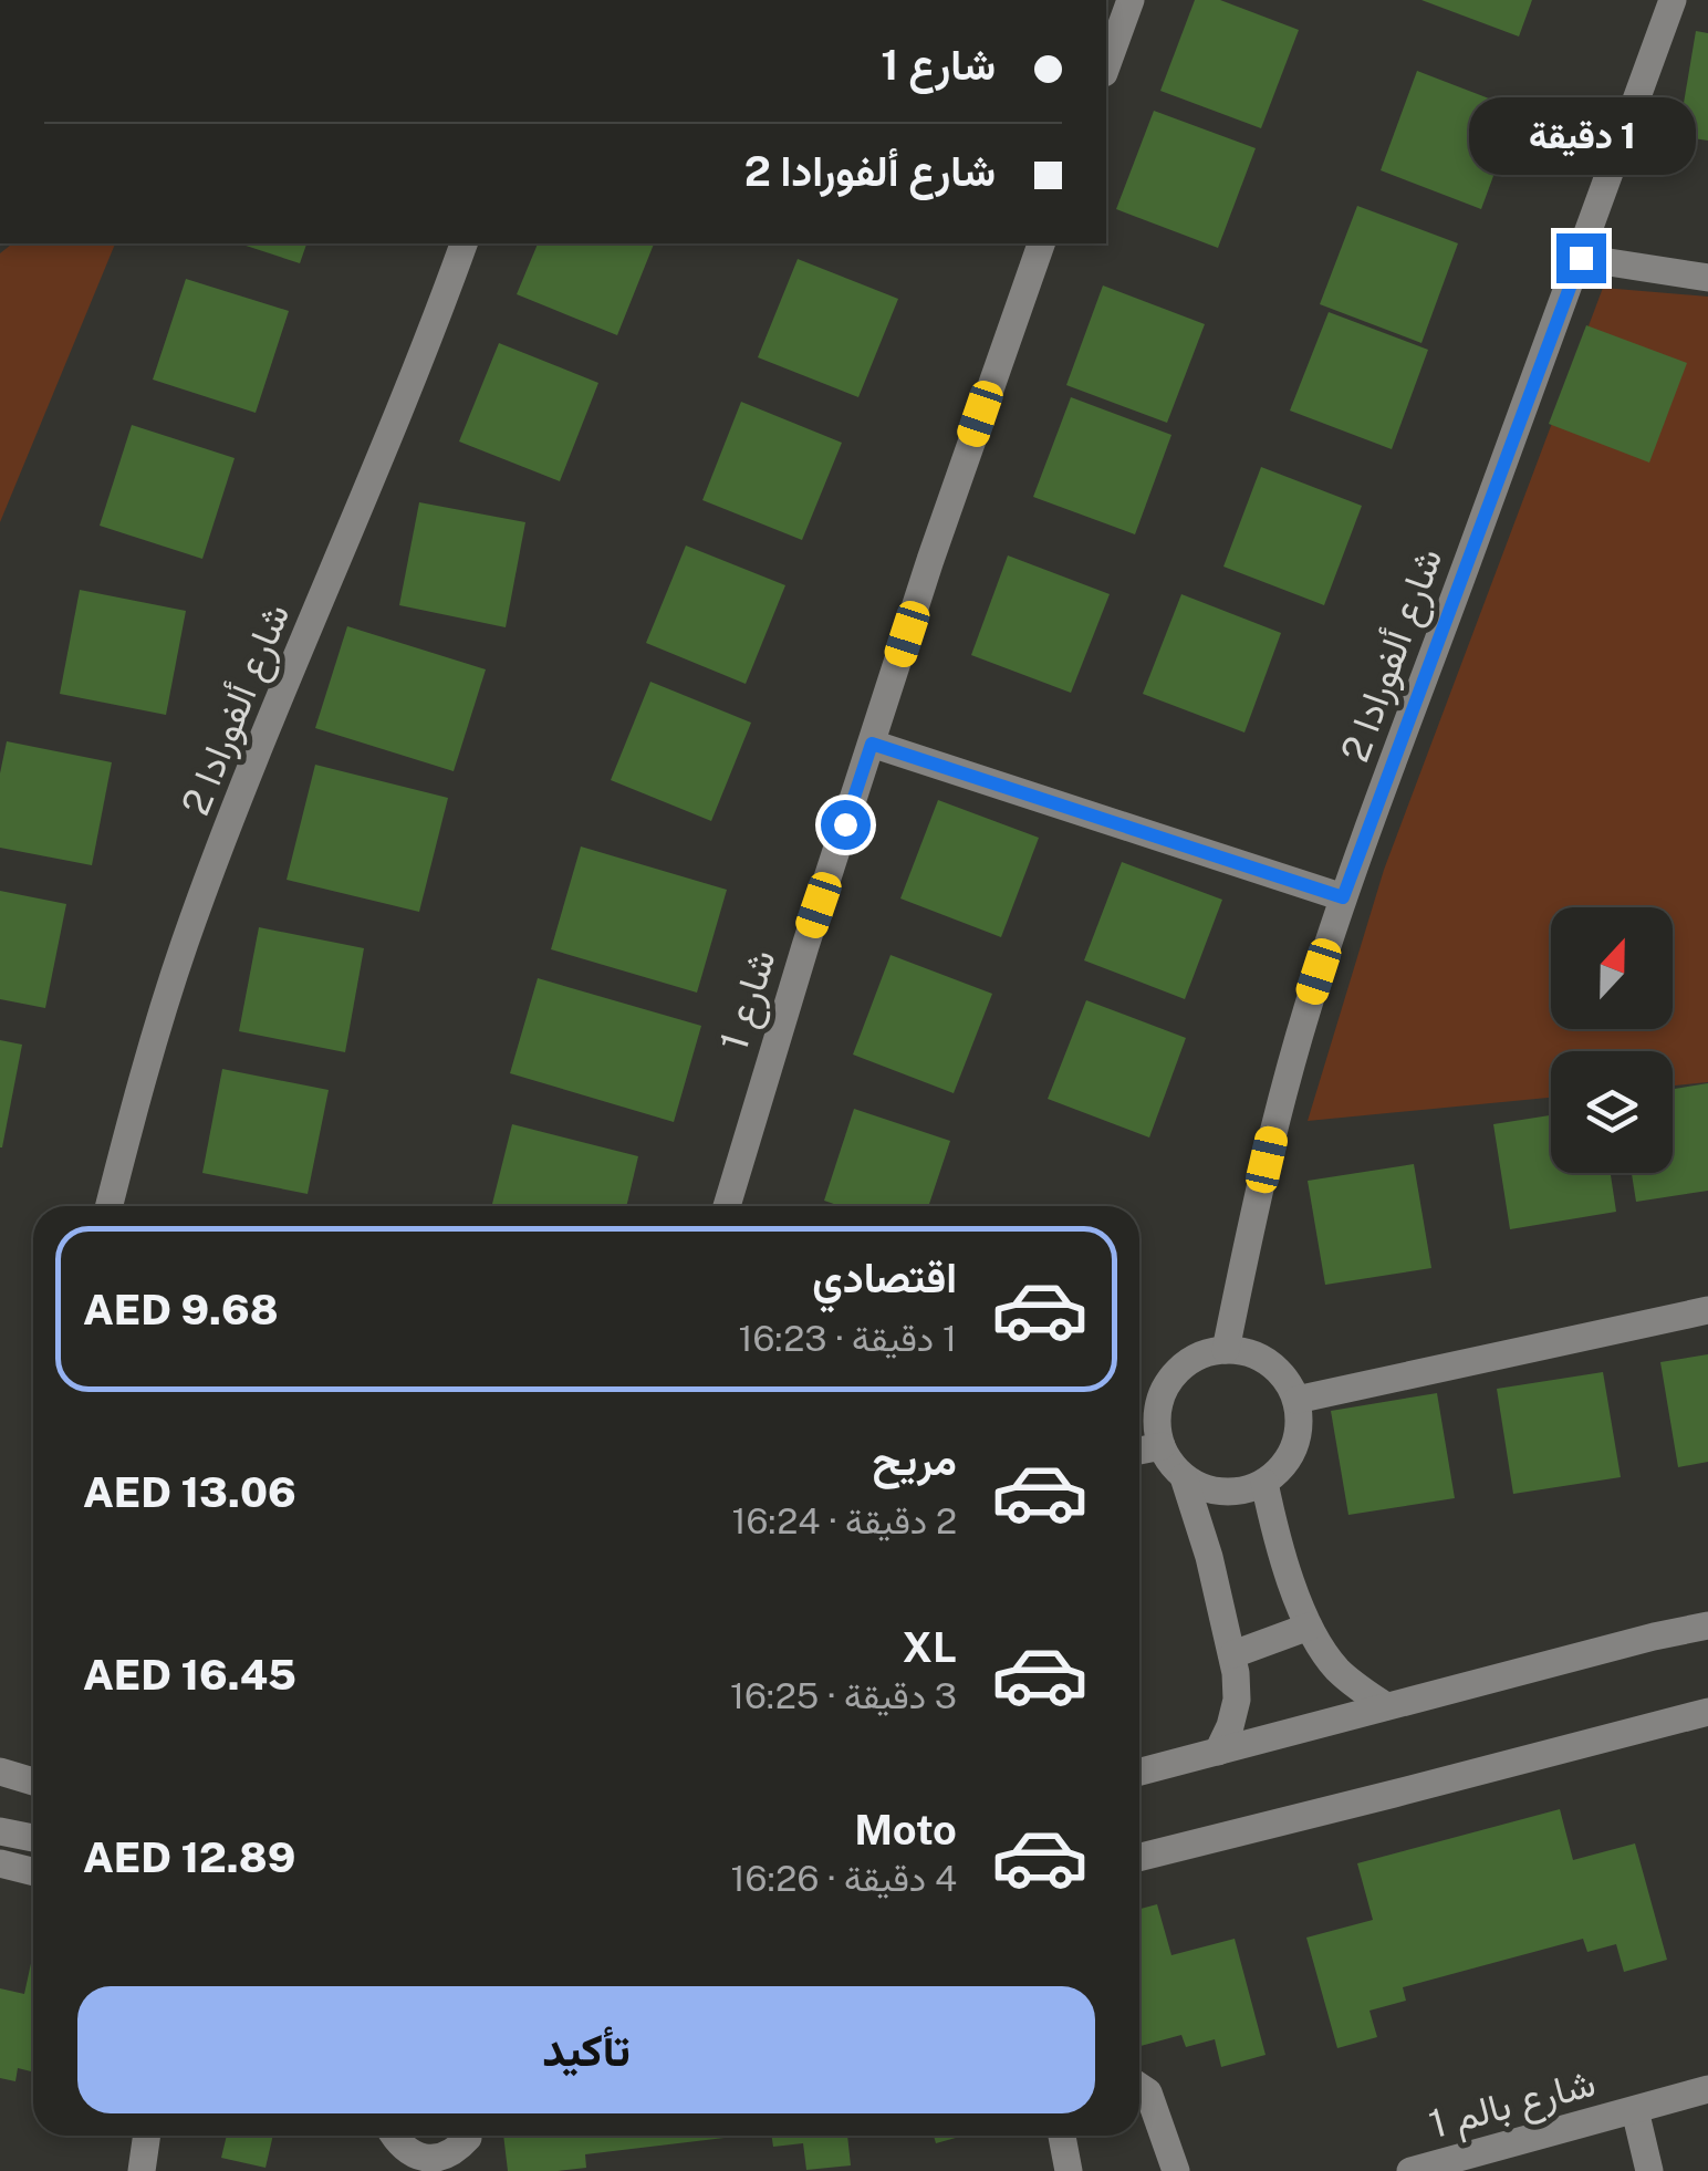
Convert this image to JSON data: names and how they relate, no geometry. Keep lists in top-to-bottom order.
{
  "streets": {
    "street": ["شارع ألفورادا 2", "شارع 1", "شارع بالم 1"]
  },
  "north": "top",
  "page": {
    "banner": ["شارع 1", "شارع ألفورادا 2"],
    "bubble": "1 دقيقة",
    "list": [
      {
        "name": "اقتصادي",
        "note": "1 دقيقة · 16:23",
        "value": "AED 9.68"
      },
      {
        "name": "مريح",
        "note": "2 دقيقة · 16:24",
        "value": "AED 13.06"
      },
      {
        "name": "XL",
        "note": "3 دقيقة · 16:25",
        "value": "AED 16.45"
      },
      {
        "name": "Moto",
        "note": "4 دقيقة · 16:26",
        "value": "AED 12.89"
      }
    ],
    "buttons": "تأكيد"
  }
}
